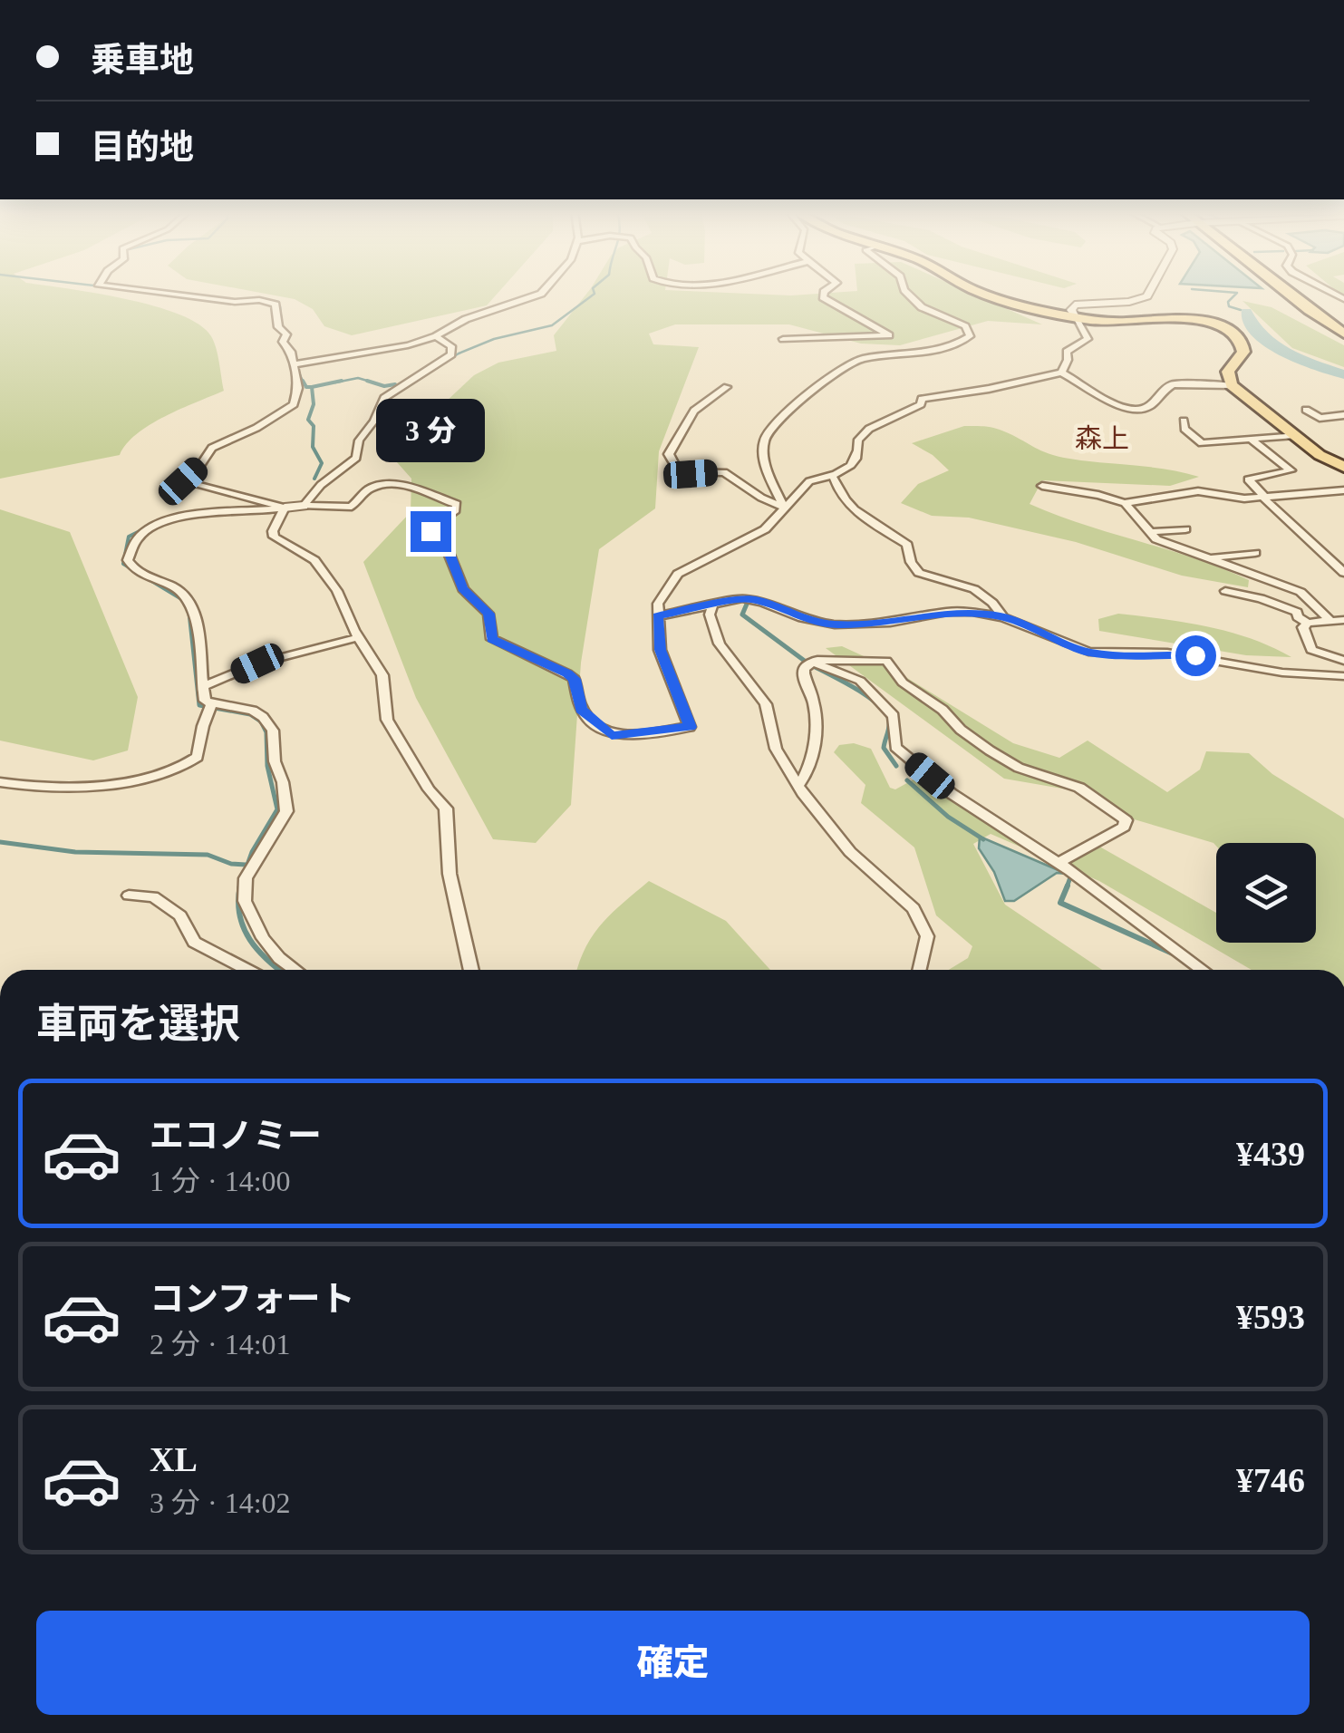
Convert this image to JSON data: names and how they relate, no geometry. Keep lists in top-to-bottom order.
{
  "districts": ["森上"],
  "page": {
    "banner": ["乗車地", "目的地"],
    "bubble": "3 分",
    "heading": "車両を選択",
    "list": [
      {
        "name": "エコノミー",
        "note": "1 分 · 14:00",
        "value": "¥439"
      },
      {
        "name": "コンフォート",
        "note": "2 分 · 14:01",
        "value": "¥593"
      },
      {
        "name": "XL",
        "note": "3 分 · 14:02",
        "value": "¥746"
      }
    ],
    "buttons": "確定"
  }
}
